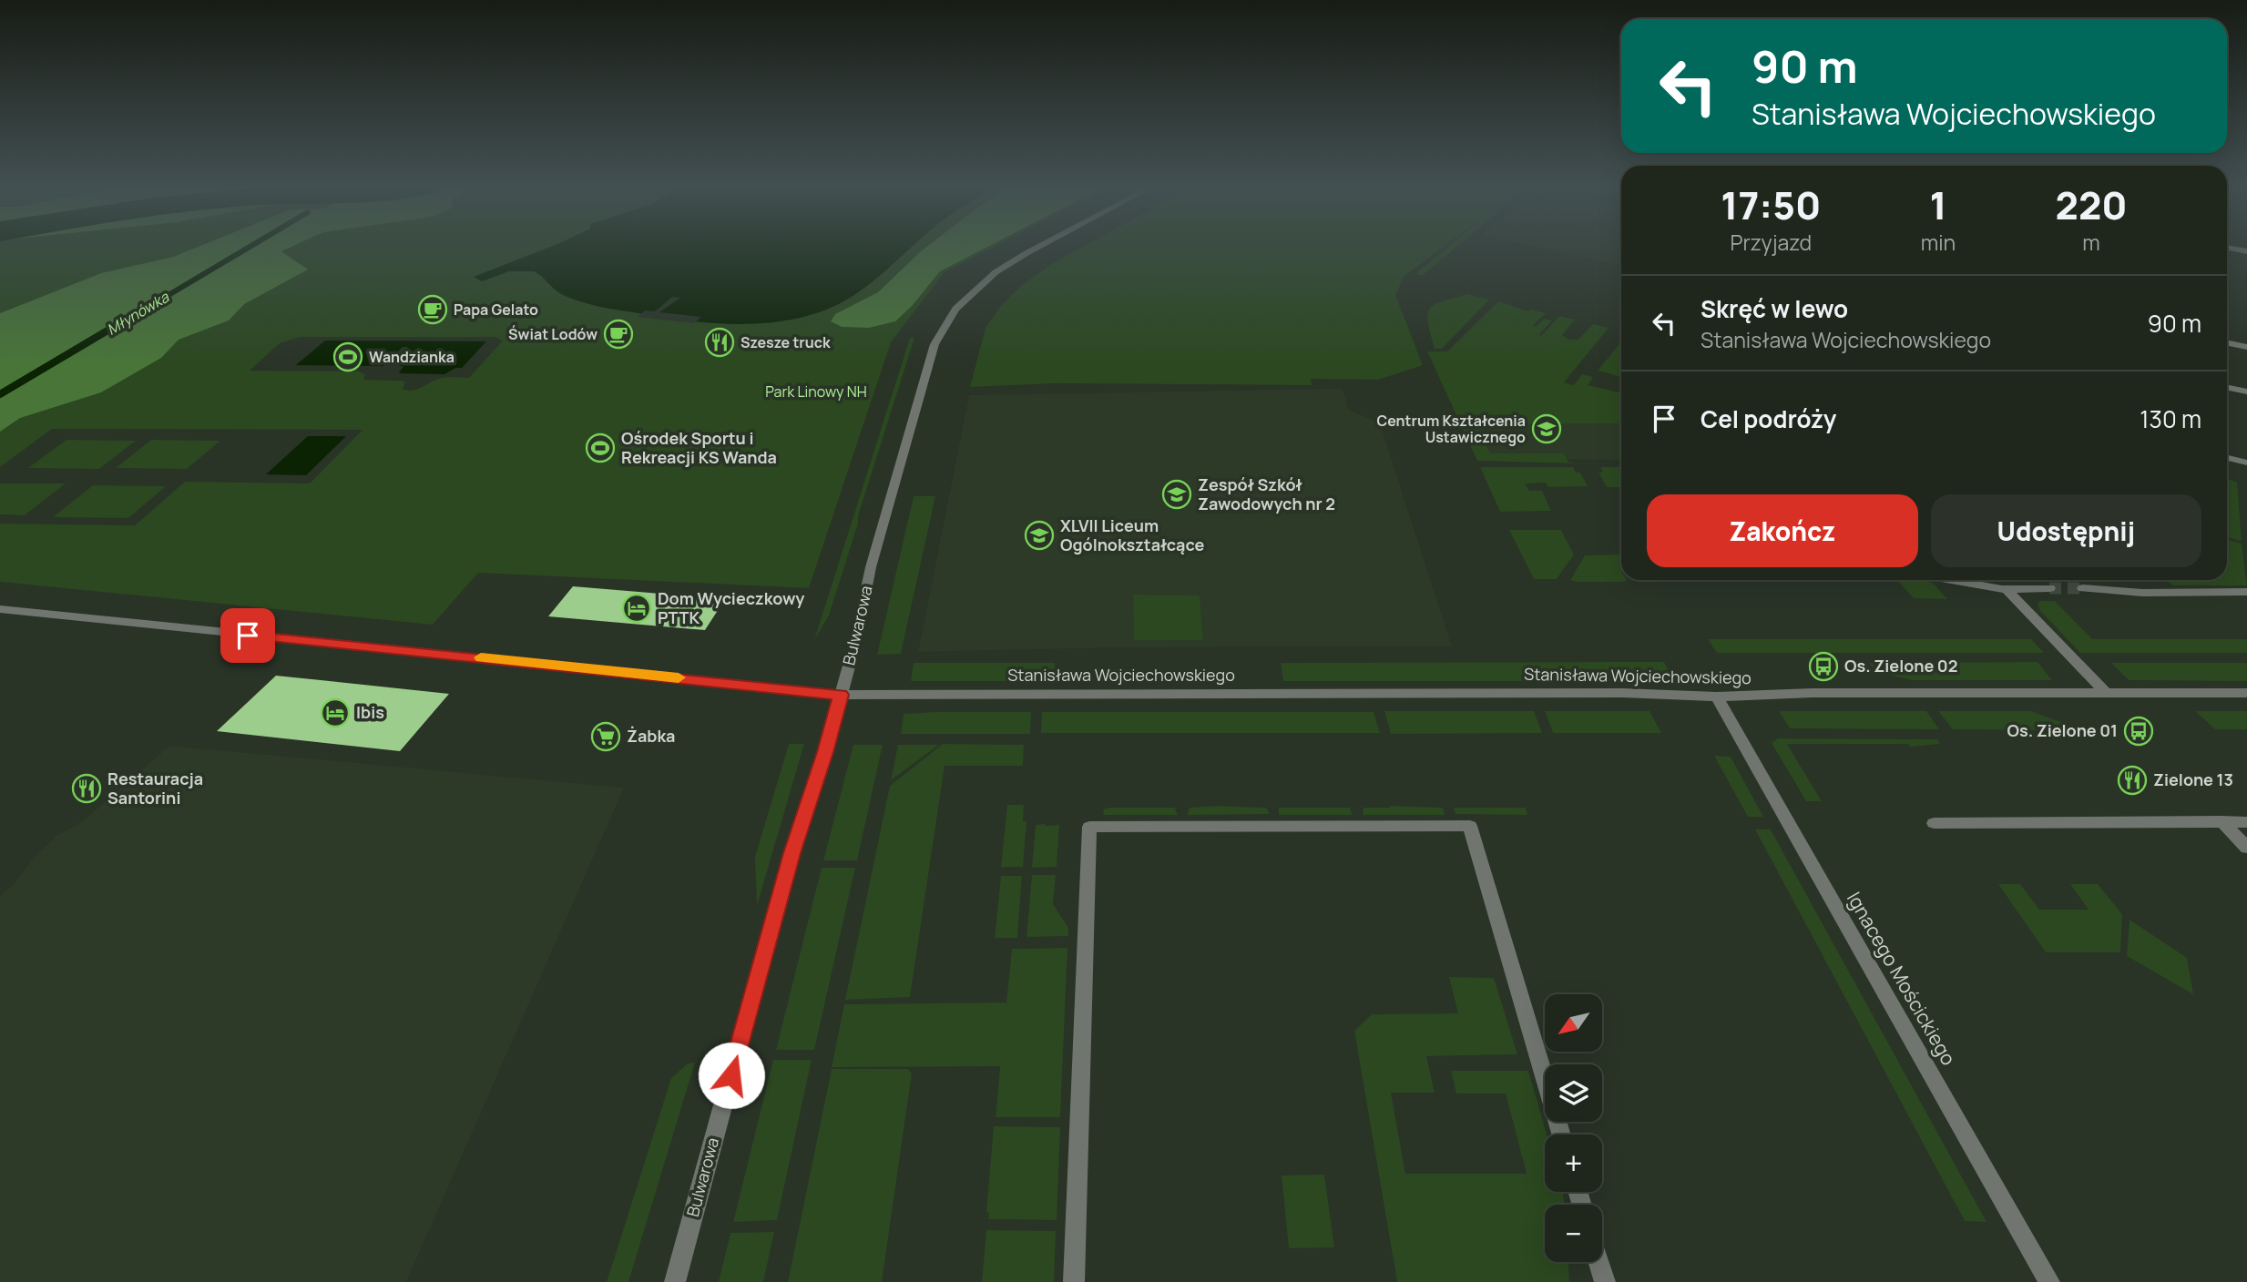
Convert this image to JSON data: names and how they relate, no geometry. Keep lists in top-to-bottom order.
{
  "streets": {
    "street": ["Bulwarowa", "Stanisława Wojciechowskiego", "Ignacego Mościckiego"]
  },
  "crossings": [
    ["Bulwarowa", "Stanisława Wojciechowskiego"],
    ["Stanisława Wojciechowskiego", "Ignacego Mościckiego"]
  ],
  "water": ["Młynówka"],
  "parks": ["Park Linowy NH"],
  "places": {
    "cafe": ["Papa Gelato", "Świat Lodów"],
    "restaurant": ["Szesze truck", "Zielone 13", "Restauracja Santorini"],
    "sports": ["Wandzianka", "Ośrodek Sportu i Rekreacji KS Wanda"],
    "school or university": ["Centrum Kształcenia Ustawicznego", "Zespół Szkół Zawodowych nr 2", "XLVII Liceum Ogólnokształcące"],
    "hotel": ["Dom Wycieczkowy PTTK", "Ibis"],
    "bus stop": ["Os. Zielone 02", "Os. Zielone 01"],
    "supermarket": ["Żabka"]
  },
  "north": "bottom left",
  "page": {
    "turn": ["90 m", "Stanisława Wojciechowskiego"],
    "eta": [
      "17:50",
      "Przyjazd",
      "1",
      "min",
      "220",
      "m"
    ],
    "list": [
      {
        "name": "Skręć w lewo",
        "note": "Stanisława Wojciechowskiego",
        "value": "90 m"
      },
      {
        "name": "Cel podróży",
        "value": "130 m"
      }
    ],
    "buttons": ["Zakończ", "Udostępnij"],
    "map_buttons": ["+", "−"]
  }
}
